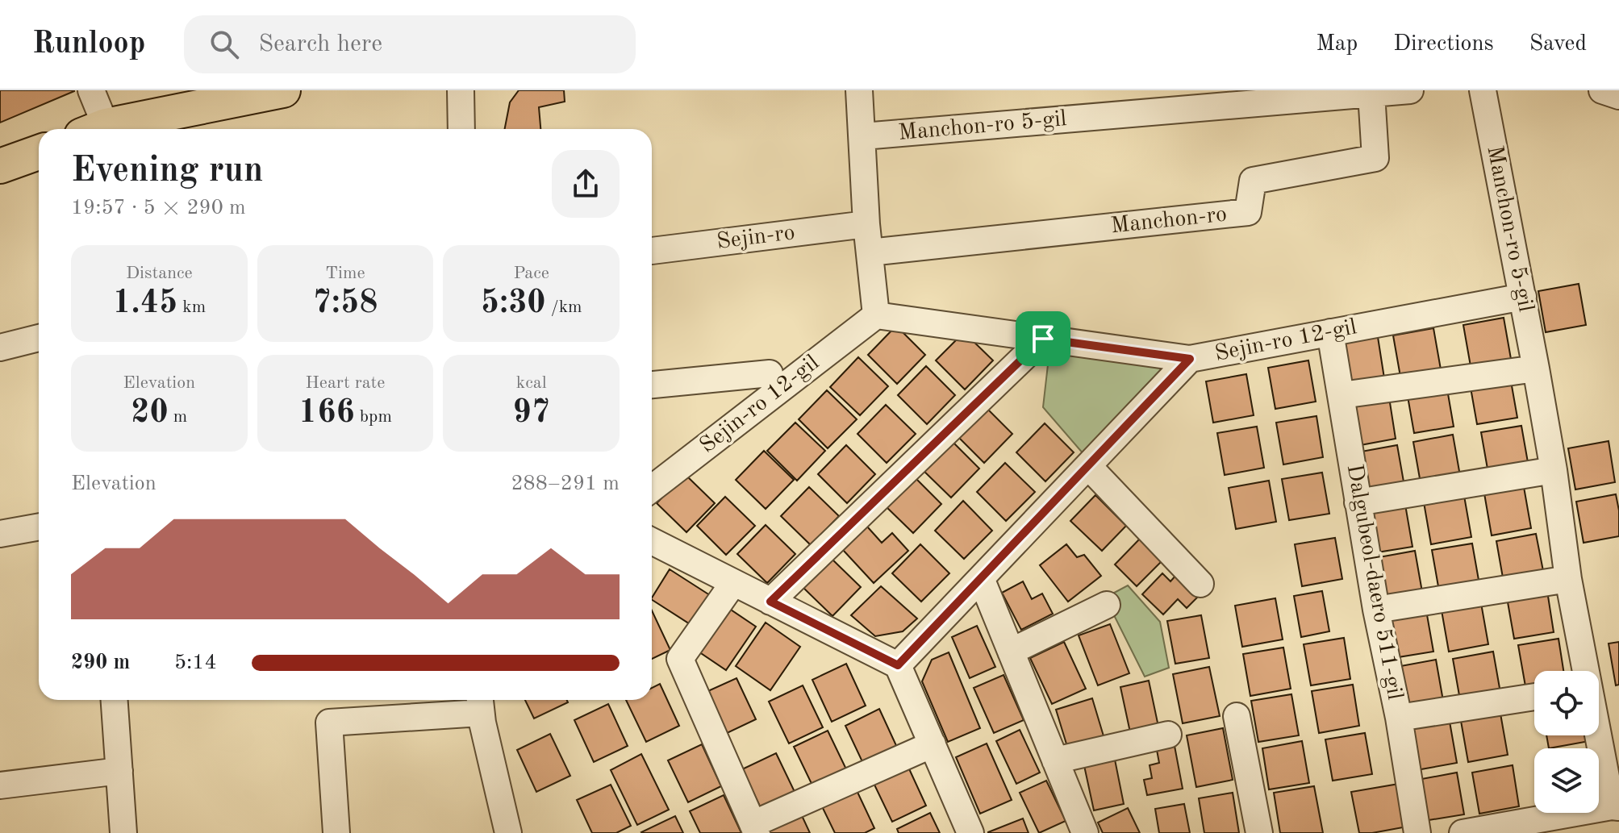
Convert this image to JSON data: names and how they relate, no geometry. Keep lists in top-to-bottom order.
{
  "streets": {
    "street": [
      "Manchon-ro 5-gil",
      "Manchon-ro",
      "Sejin-ro",
      "Sejin-ro 12-gil",
      "Dalgubeol-daero 511-gil"
    ]
  },
  "crossings": [
    ["Manchon-ro 5-gil", "Manchon-ro"],
    ["Manchon-ro 5-gil", "Sejin-ro 12-gil"],
    ["Sejin-ro 12-gil", "Dalgubeol-daero 511-gil"]
  ],
  "page": {
    "header": "Runloop",
    "search": "Search here",
    "nav": ["Map", "Directions", "Saved"],
    "heading": ["Evening run", "19:57 · 5 × 290 m"],
    "stats": [
      ["Distance", "1.45 km"],
      ["Time", "7:58"],
      ["Pace", "5:30 /km"],
      ["Elevation", "20 m"],
      ["Heart rate", "166 bpm"],
      ["kcal", "97"]
    ],
    "chart": ["Elevation", "288–291 m"],
    "list": [
      {
        "name": "290 m",
        "note": "5:14"
      }
    ]
  }
}
